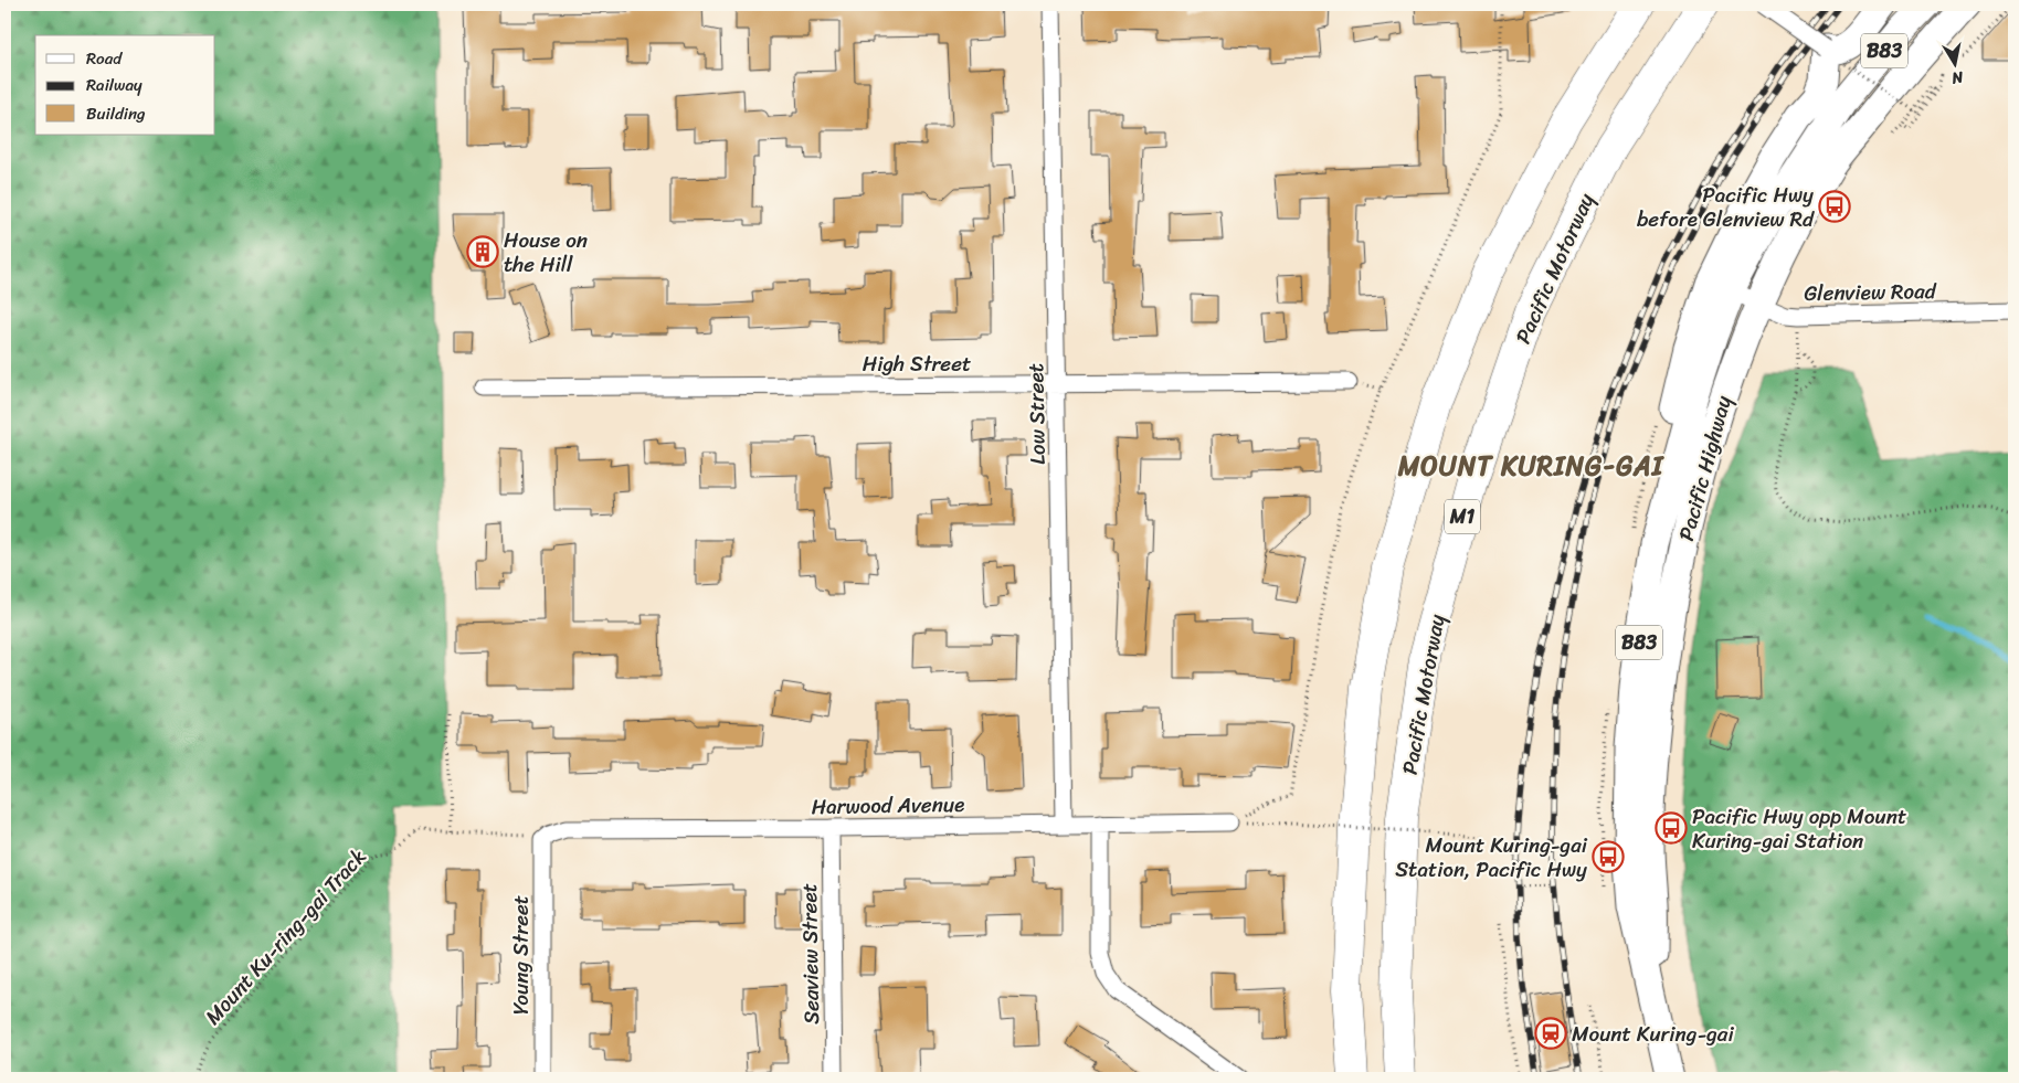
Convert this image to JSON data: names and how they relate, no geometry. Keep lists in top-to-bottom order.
{
  "streets": {
    "highway": ["Pacific Motorway", "M1"],
    "main road": ["B83", "Pacific Highway"],
    "street": [
      "Glenview Road",
      "High Street",
      "Low Street",
      "Harwood Avenue",
      "Seaview Street",
      "Young Street"
    ],
    "path": ["Mount Ku-ring-gai Track"]
  },
  "crossings": [
    ["Glenview Road", "Pacific Highway"],
    ["High Street", "Low Street"],
    ["Low Street", "Harwood Avenue"],
    ["Harwood Avenue", "Mount Ku-ring-gai Track"],
    ["Harwood Avenue", "Seaview Street"],
    ["Harwood Avenue", "Young Street"],
    ["Mount Ku-ring-gai Track", "Young Street"]
  ],
  "districts": ["MOUNT KURING-GAI"],
  "places": {
    "bus stop": ["Pacific Hwy before Glenview Rd", "Pacific Hwy opp Mount Kuring-gai Station", "Mount Kuring-gai Station, Pacific Hwy"],
    "building": ["House on the Hill"],
    "station": ["Mount Kuring-gai"]
  },
  "legend": ["Road", "Railway", "Building"],
  "north": "bottom"
}
